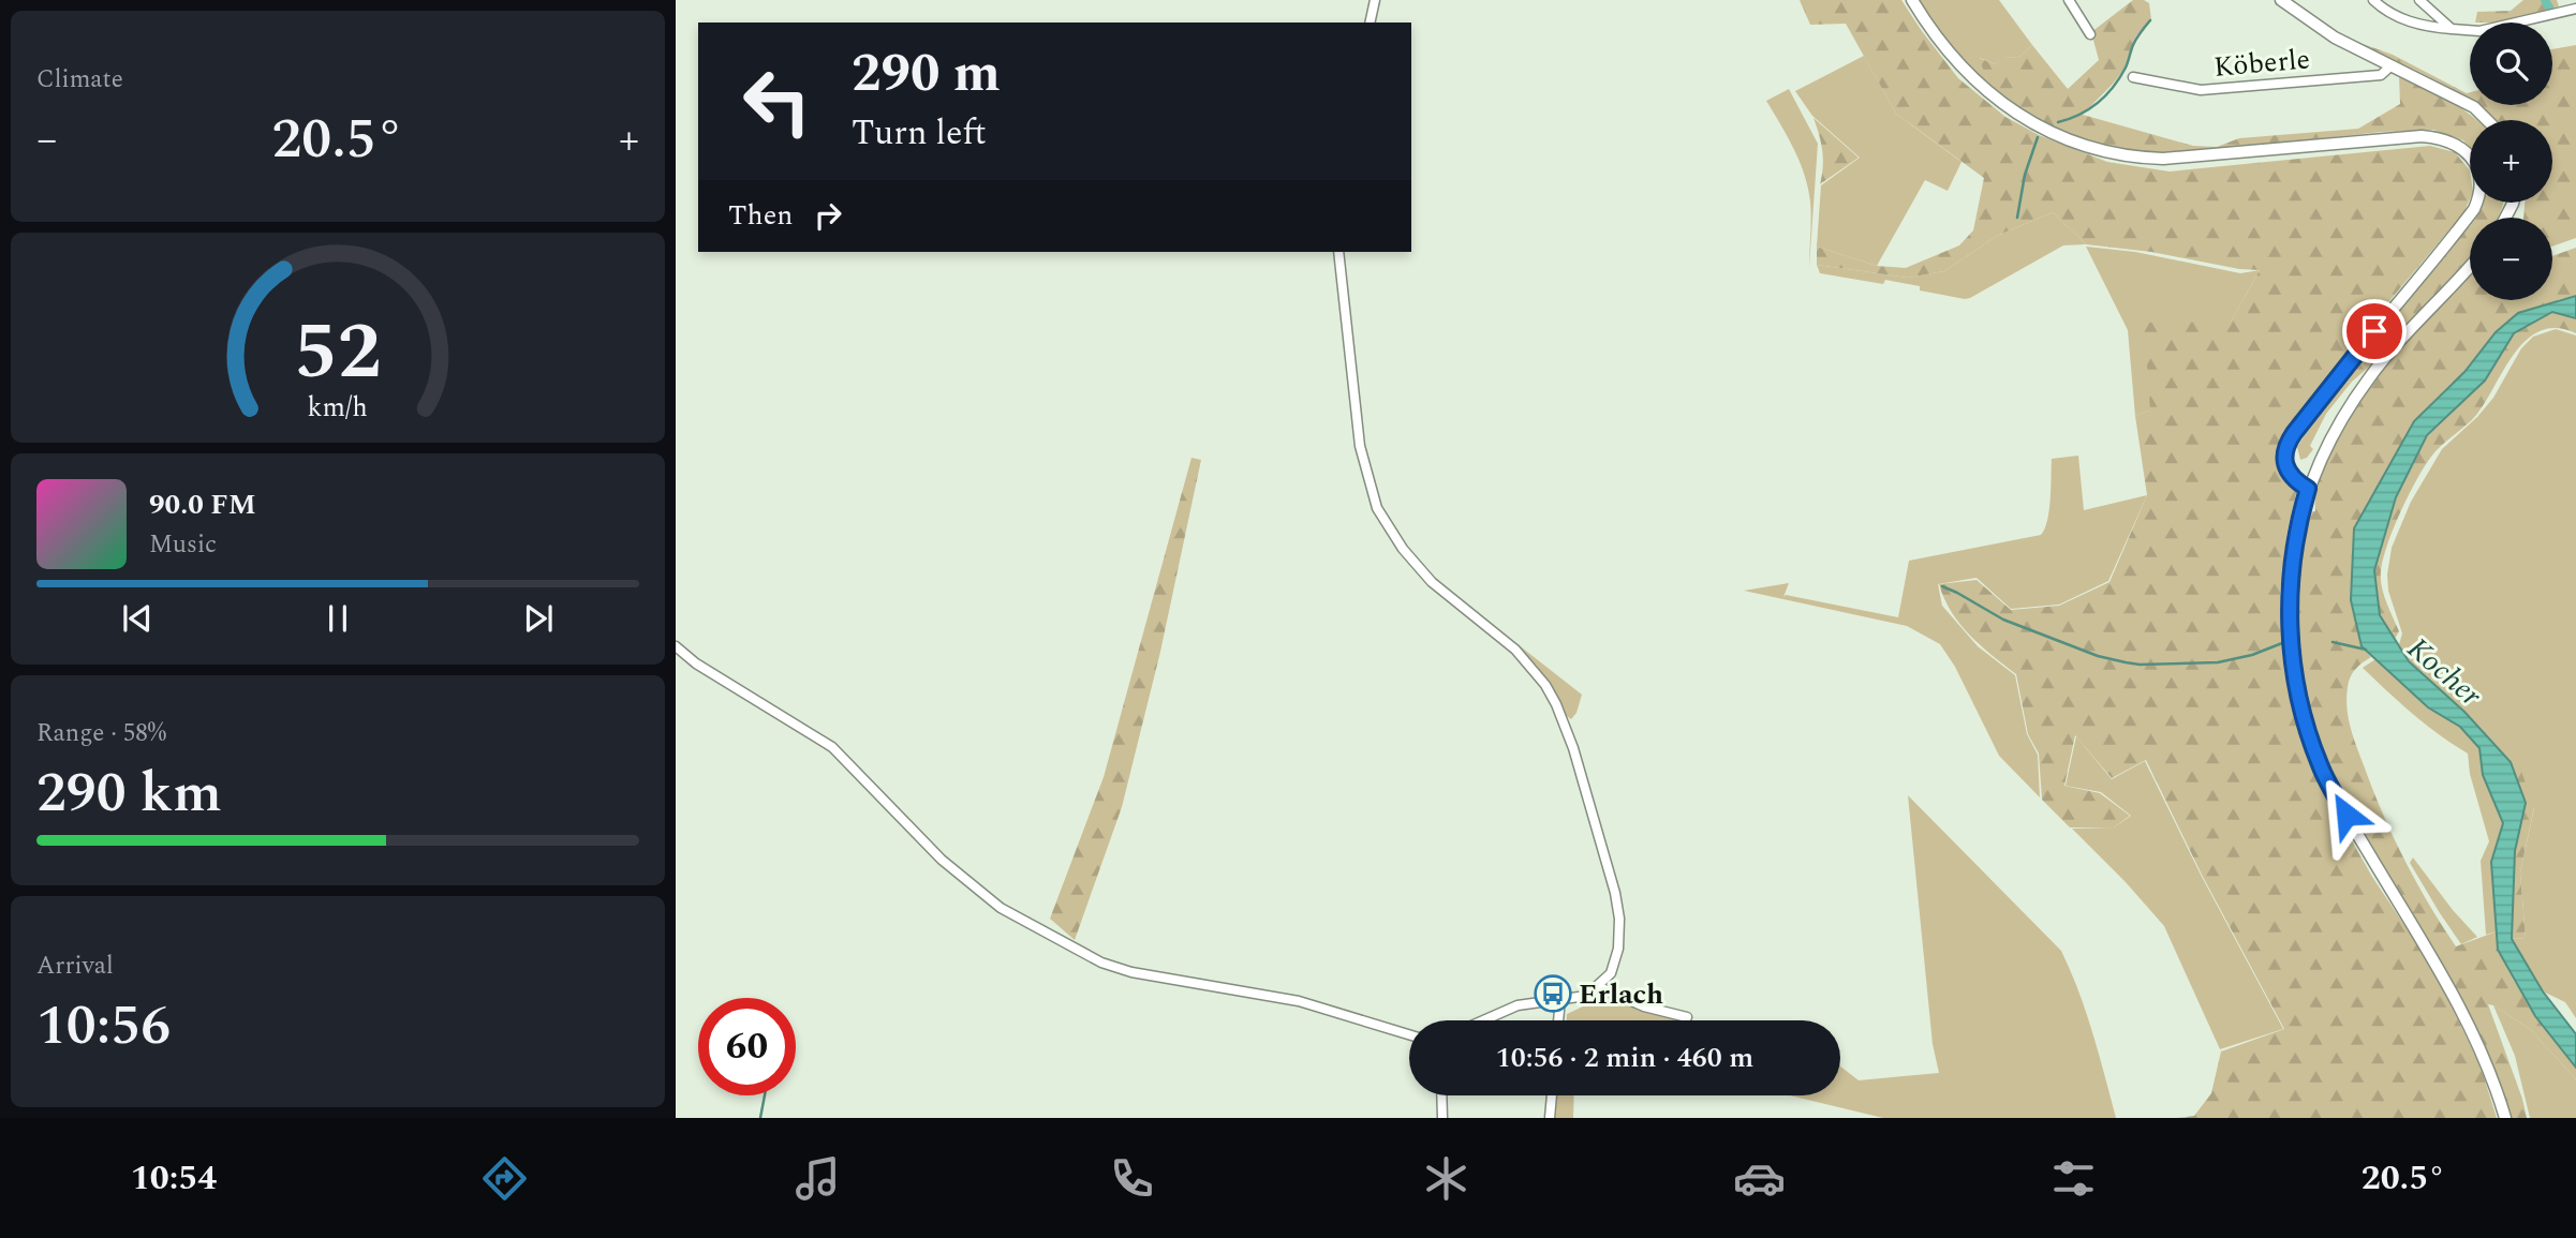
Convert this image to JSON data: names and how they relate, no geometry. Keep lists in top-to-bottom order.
{
  "streets": {
    "street": ["Köberle"]
  },
  "water": ["Kocher"],
  "places": {
    "bus stop": ["Erlach"]
  },
  "page": {
    "tile": [
      "Climate",
      ["Range · 58%", "290 km"],
      ["Arrival", "10:56"]
    ],
    "map_buttons": ["+", "−"],
    "turn": ["290 m", "Turn left"],
    "heat": ["−", "20.5°", "+"],
    "then": "Then",
    "song": ["90.0 FM", "Music"],
    "limit": "60",
    "trip": "10:56 · 2 min · 460 m",
    "tabs": ["10:54", "20.5°"],
    "gauge": ["52", "km/h"]
  }
}
